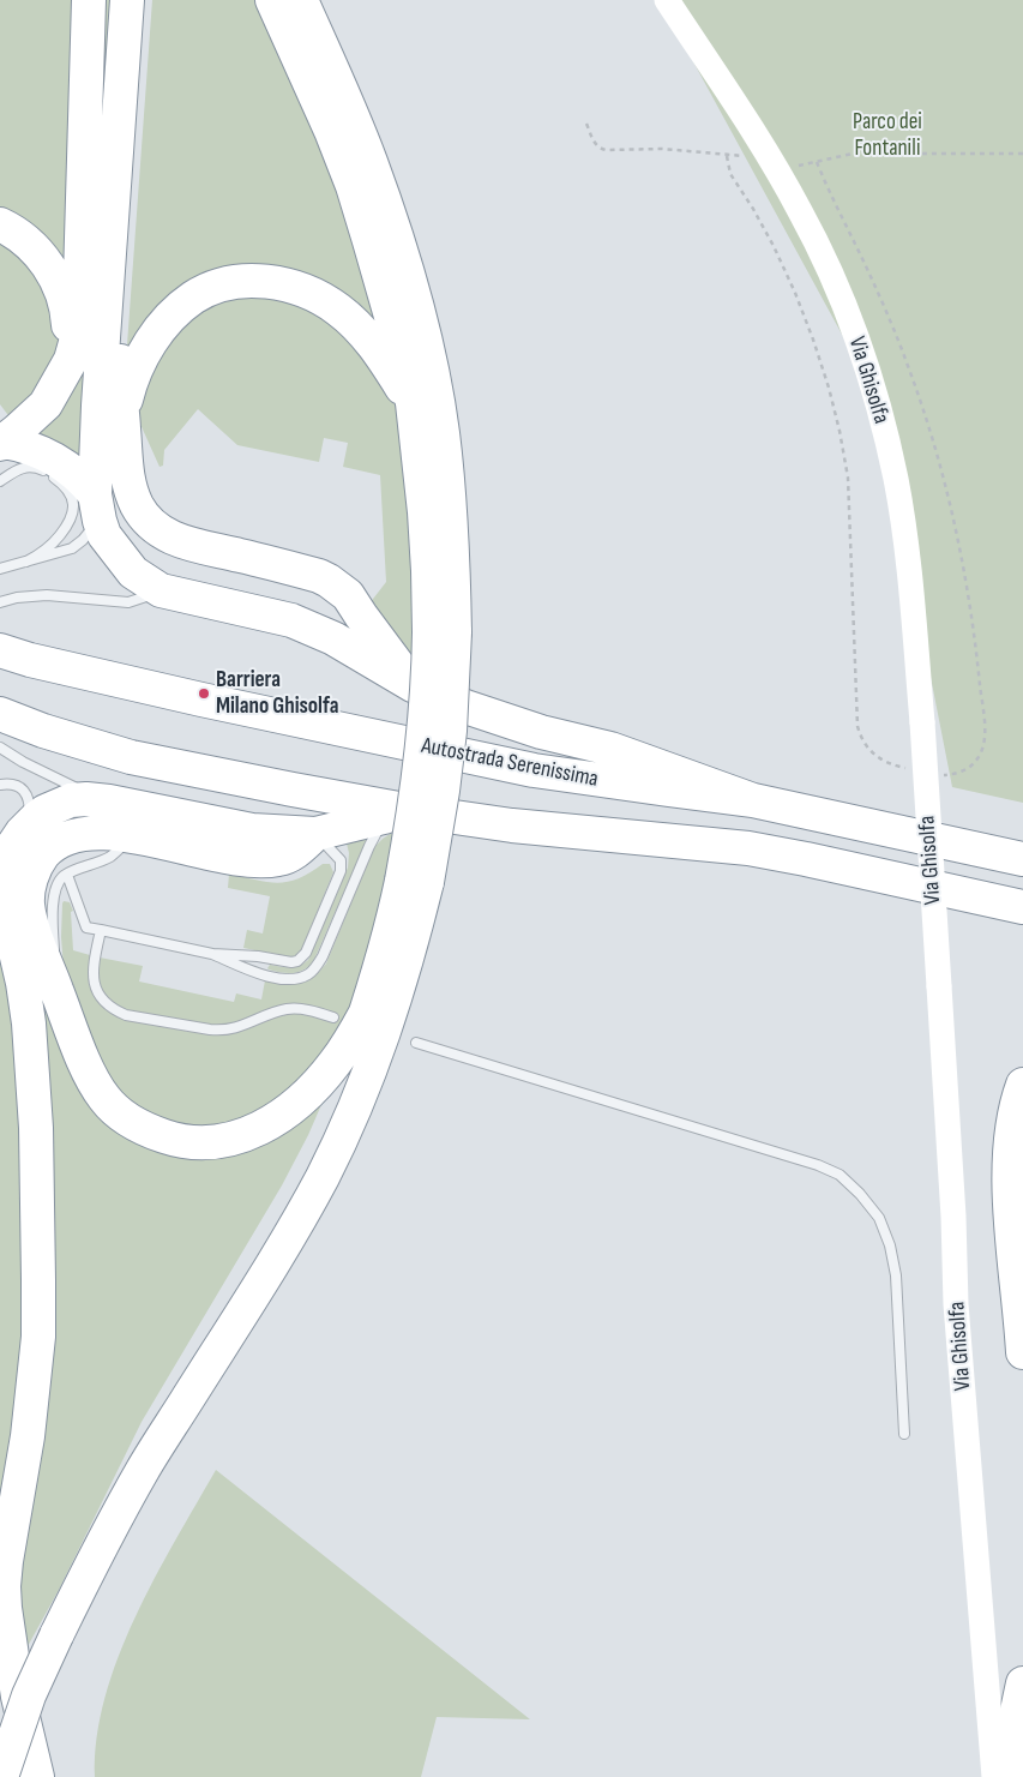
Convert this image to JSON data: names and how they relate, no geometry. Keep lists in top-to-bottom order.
{
  "streets": {
    "highway": ["Autostrada Serenissima"],
    "street": ["Via Ghisolfa"]
  },
  "parks": ["Parco dei Fontanili"],
  "places": ["Barriera Milano Ghisolfa"]
}
